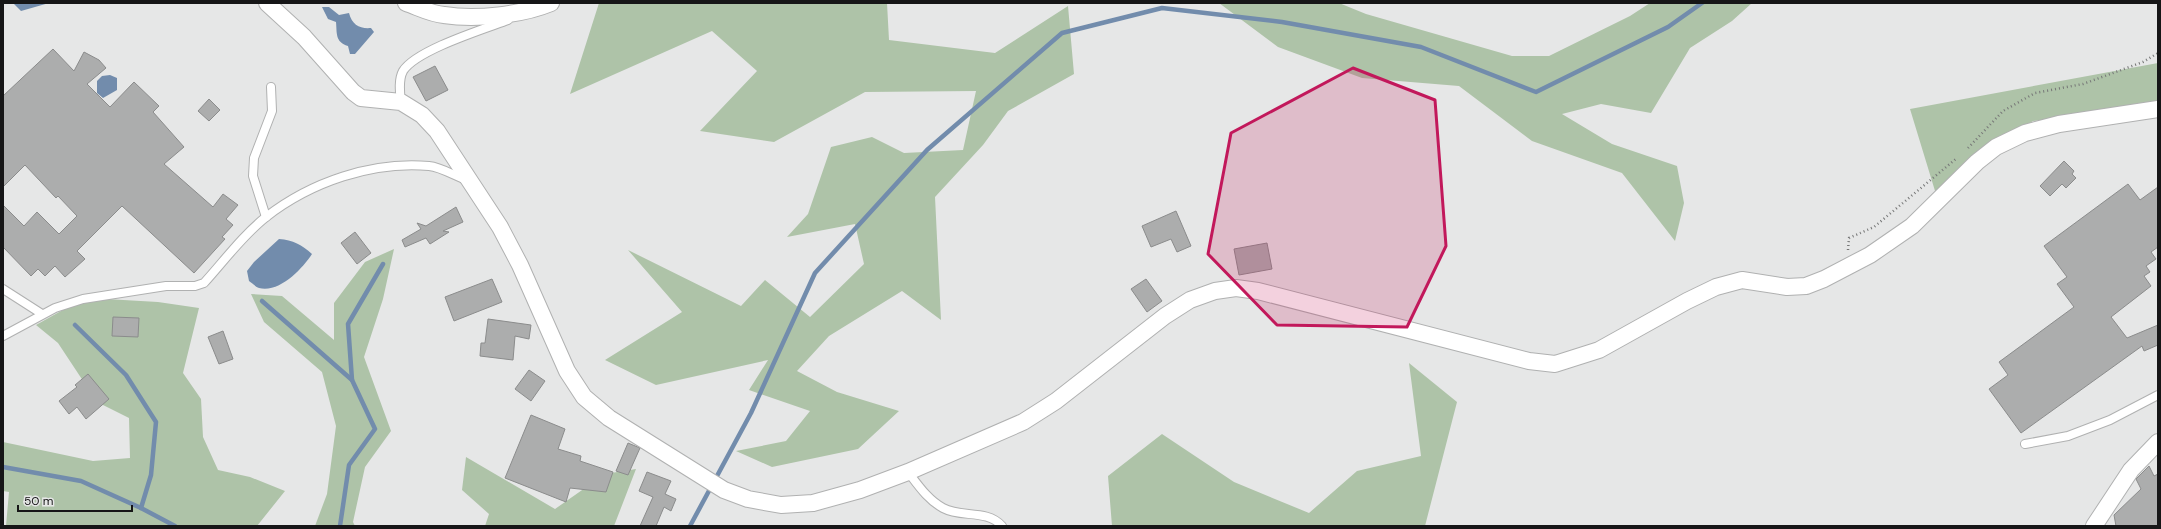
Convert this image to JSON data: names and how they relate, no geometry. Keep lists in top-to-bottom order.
{
  "scale_bar": "50 m"
}
